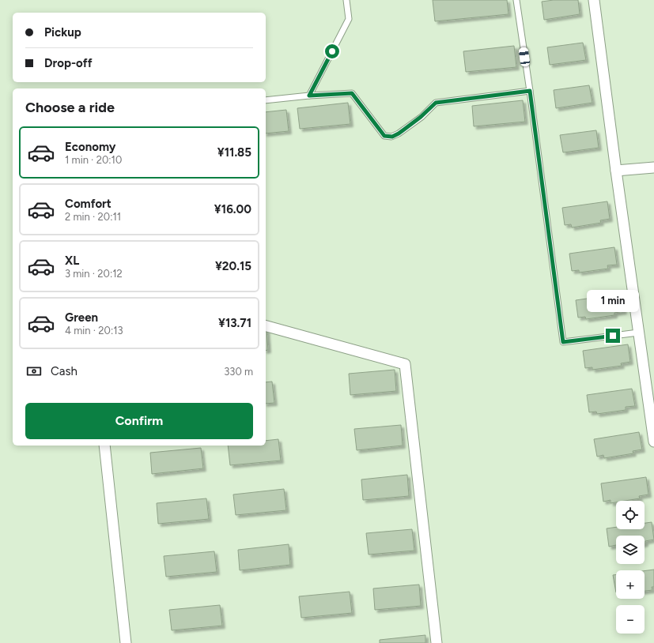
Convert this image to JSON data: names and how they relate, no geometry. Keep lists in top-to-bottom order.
{
  "page": {
    "banner": ["Pickup", "Drop-off"],
    "heading": "Choose a ride",
    "list": [
      {
        "name": "Economy",
        "note": "1 min · 20:10",
        "value": "¥11.85"
      },
      {
        "name": "Comfort",
        "note": "2 min · 20:11",
        "value": "¥16.00"
      },
      {
        "name": "XL",
        "note": "3 min · 20:12",
        "value": "¥20.15"
      },
      {
        "name": "Green",
        "note": "4 min · 20:13",
        "value": "¥13.71"
      }
    ],
    "bubble": "1 min",
    "pay": ["Cash", "330 m"],
    "buttons": "Confirm",
    "map_buttons": ["+", "−"]
  }
}
